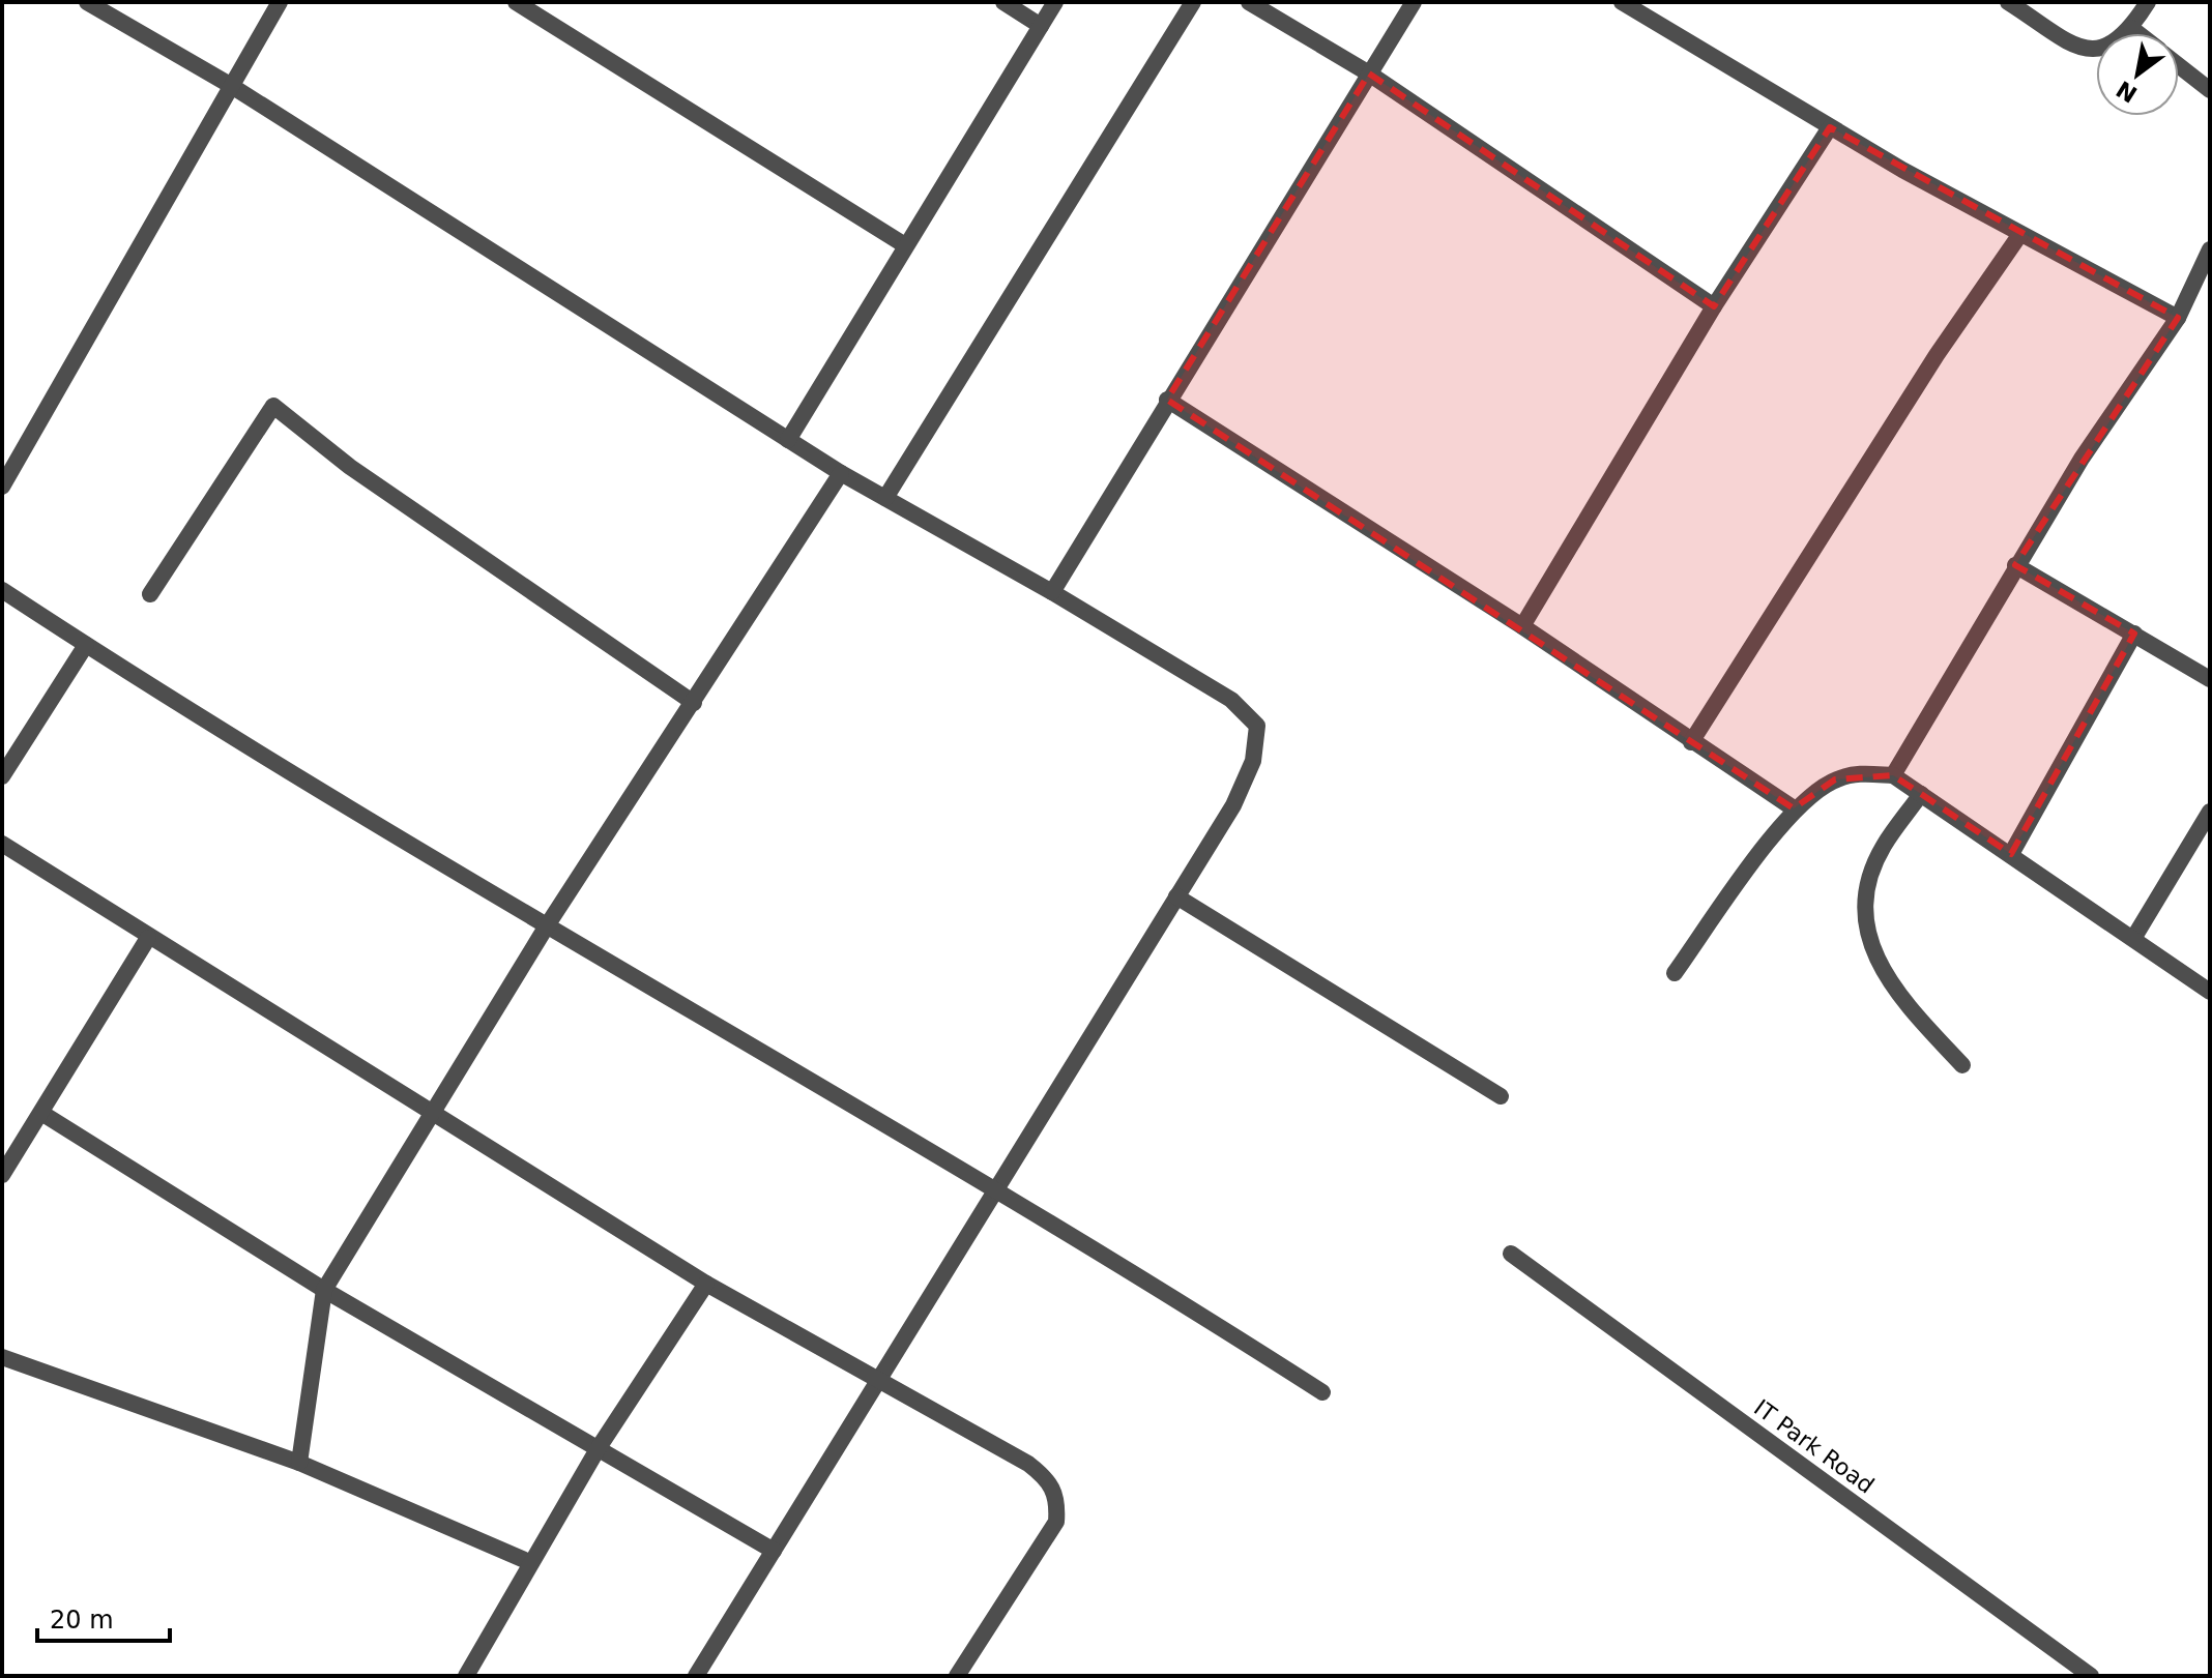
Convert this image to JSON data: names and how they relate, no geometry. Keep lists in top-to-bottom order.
{
  "streets": {
    "street": ["IT Park Road"]
  },
  "scale_bar": "20 m",
  "north": "bottom left"
}
